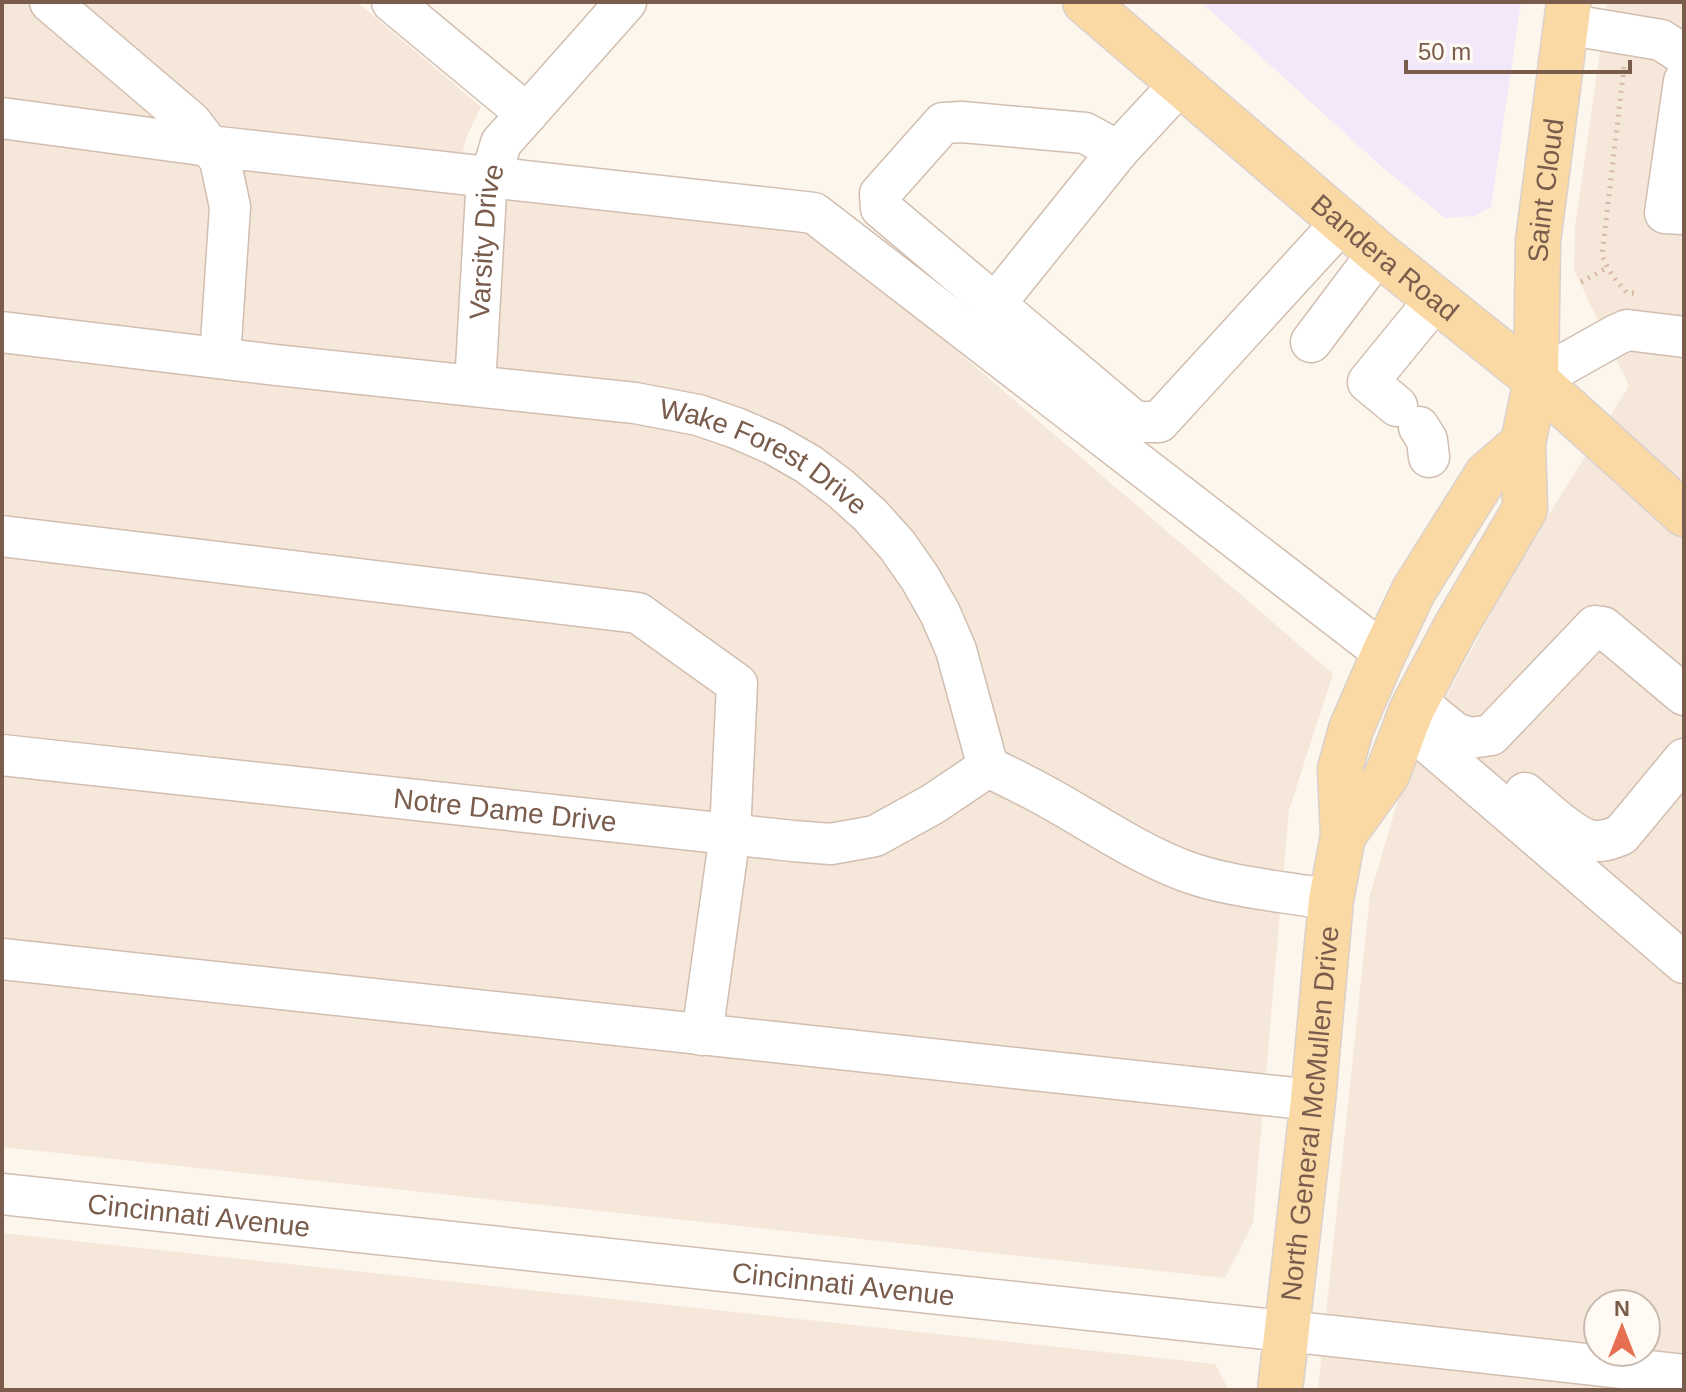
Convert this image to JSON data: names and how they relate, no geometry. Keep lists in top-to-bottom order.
{
  "streets": {
    "main road": ["Saint Cloud", "Bandera Road", "North General McMullen Drive"],
    "street": [
      "Varsity Drive",
      "Wake Forest Drive",
      "Notre Dame Drive",
      "Cincinnati Avenue"
    ]
  },
  "crossings": [
    ["Saint Cloud", "Bandera Road"],
    ["Saint Cloud", "North General McMullen Drive"],
    ["Varsity Drive", "Wake Forest Drive"],
    ["Bandera Road", "North General McMullen Drive"],
    ["Wake Forest Drive", "Notre Dame Drive"],
    ["North General McMullen Drive", "Cincinnati Avenue"]
  ],
  "scale_bar": "50 m",
  "north": "top"
}
